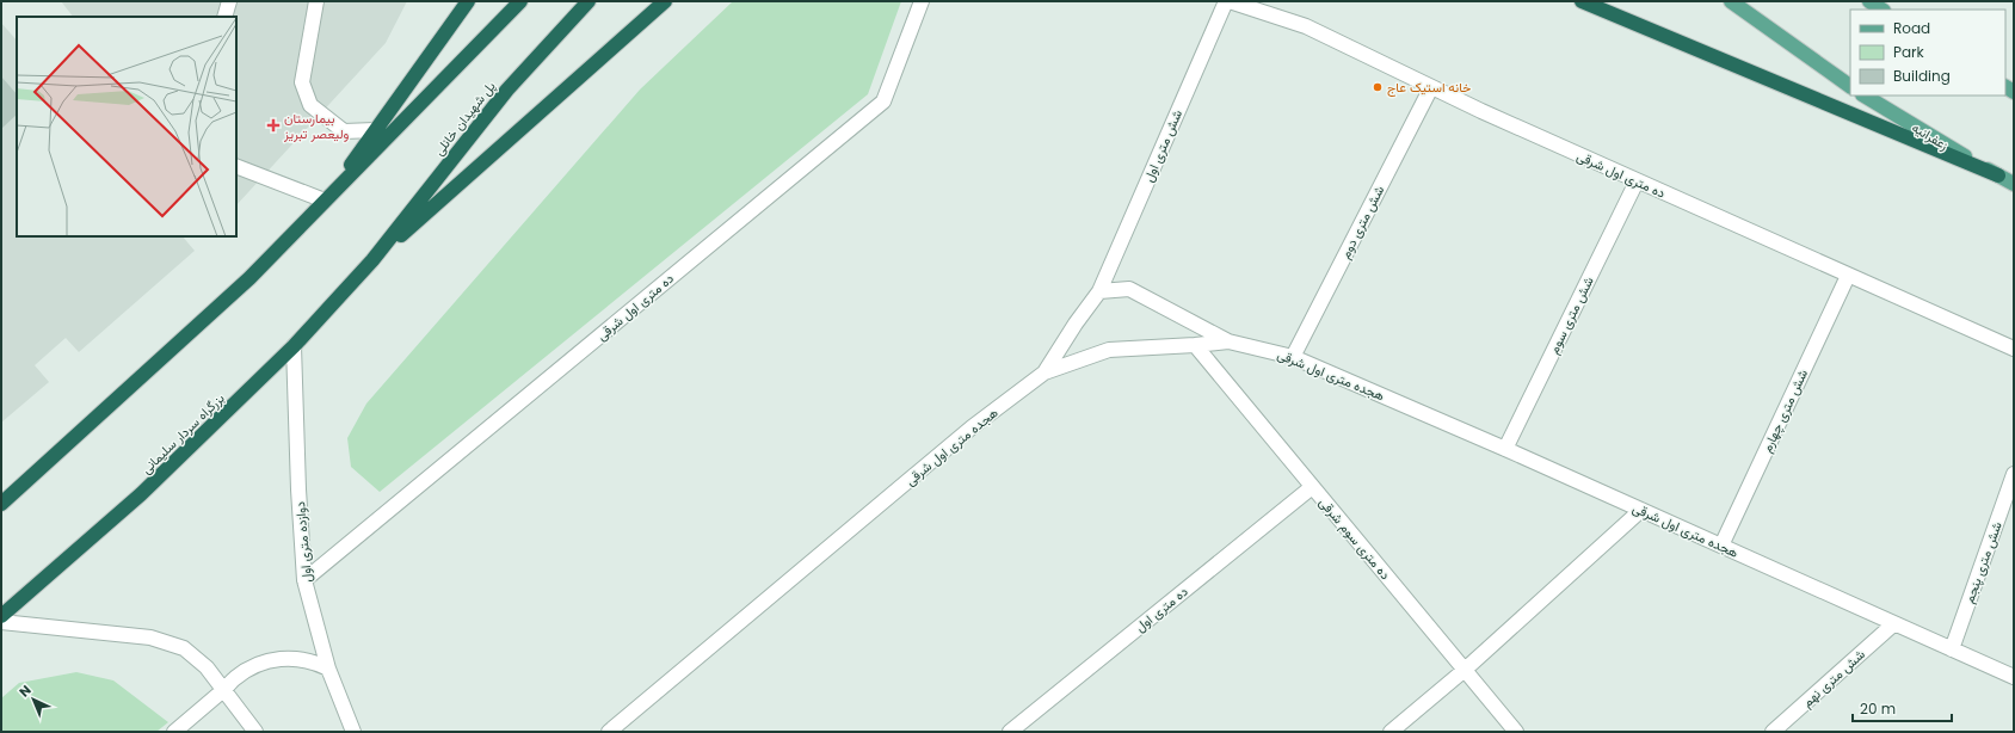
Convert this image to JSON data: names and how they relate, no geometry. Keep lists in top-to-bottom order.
{
  "streets": {
    "highway": ["پل شهیدان خانلی", "بزرگراه سردار سلیمانی"],
    "main road": ["زعفرانیه"],
    "street": [
      "شش متری اول",
      "ده متری اول شرقی",
      "شش متری دوم",
      "شش متری سوم",
      "هجده متری اول شرقی",
      "شش متری چهارم",
      "ده متری سوم شرقی",
      "دوازده متری اول",
      "شش متری پنجم",
      "ده متری اول",
      "شش متری نهم"
    ]
  },
  "crossings": [
    ["پل شهیدان خانلی", "بزرگراه سردار سلیمانی"],
    ["شش متری اول", "هجده متری اول شرقی"],
    ["ده متری اول شرقی", "شش متری دوم"],
    ["ده متری اول شرقی", "شش متری سوم"],
    ["ده متری اول شرقی", "شش متری چهارم"],
    ["ده متری اول شرقی", "دوازده متری اول"],
    ["شش متری دوم", "هجده متری اول شرقی"],
    ["شش متری سوم", "هجده متری اول شرقی"],
    ["هجده متری اول شرقی", "شش متری چهارم"],
    ["هجده متری اول شرقی", "ده متری سوم شرقی"],
    ["هجده متری اول شرقی", "شش متری پنجم"],
    ["هجده متری اول شرقی", "شش متری نهم"],
    ["بزرگراه سردار سلیمانی", "دوازده متری اول"],
    ["ده متری سوم شرقی", "ده متری اول"]
  ],
  "places": {
    "other": ["خانه استیک عاج"],
    "health": ["بیمارستان ولیعصر تبریز"]
  },
  "legend": ["Road", "Park", "Building"],
  "scale_bar": "20 m",
  "north": "top left"
}
